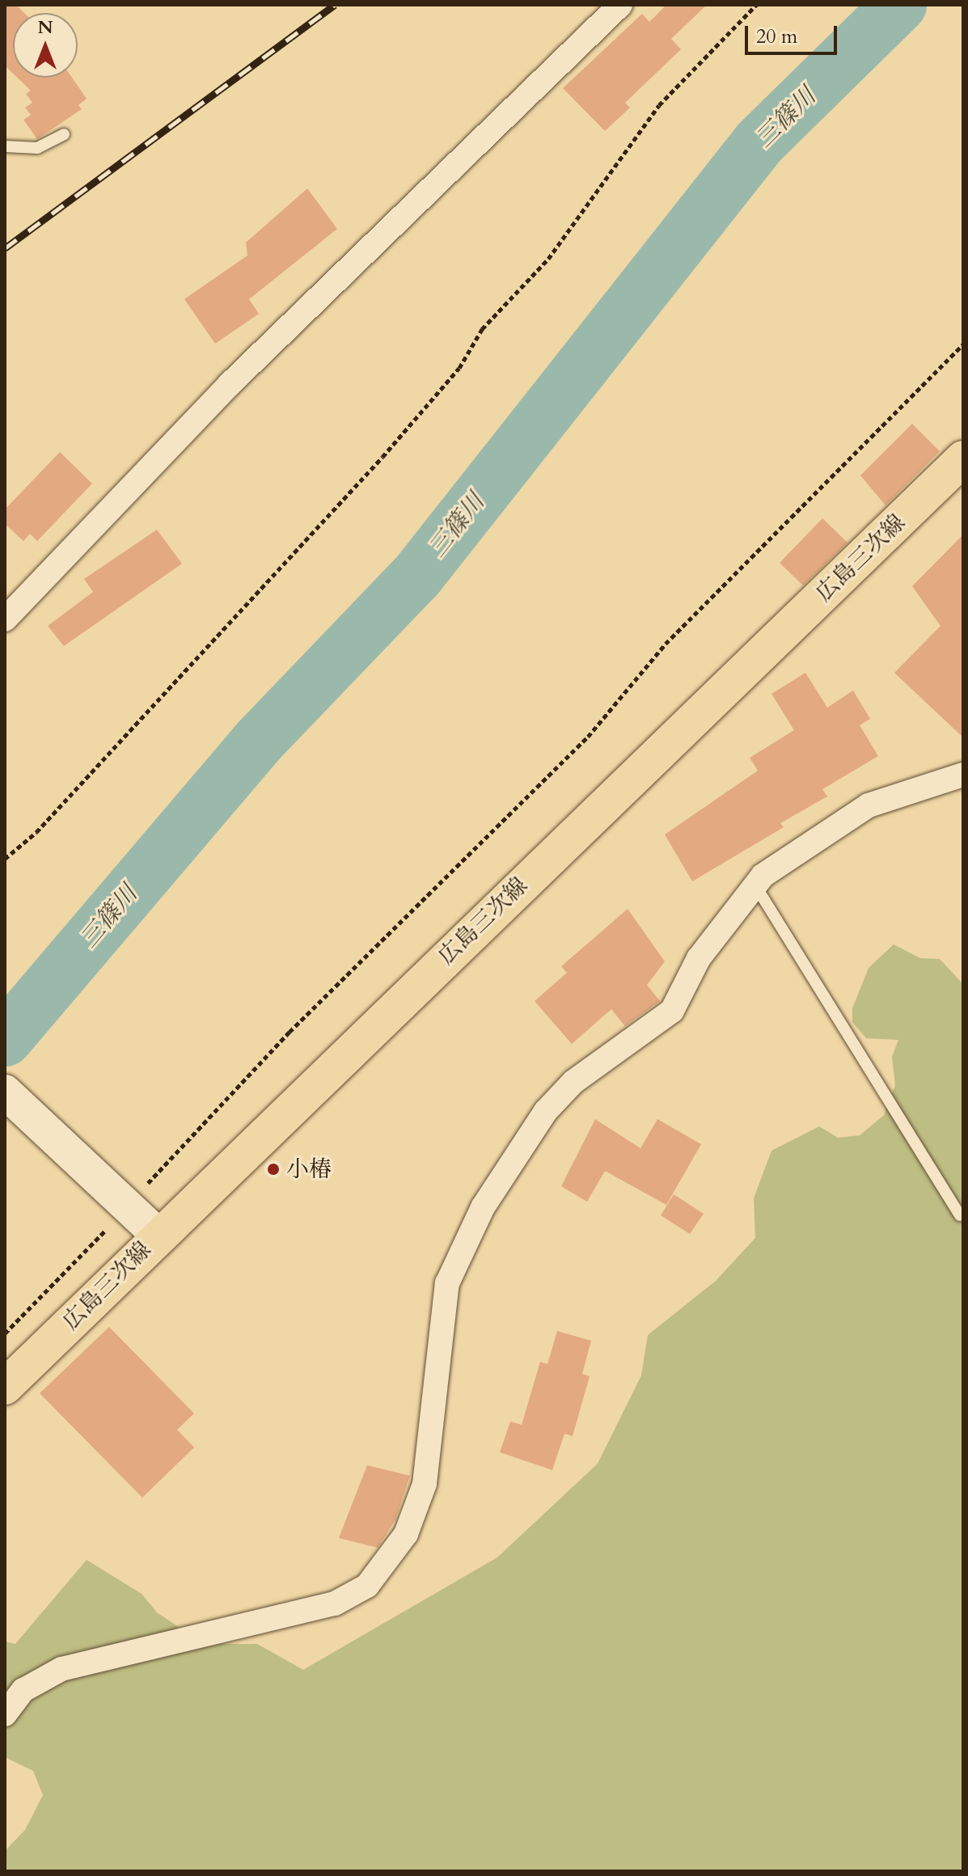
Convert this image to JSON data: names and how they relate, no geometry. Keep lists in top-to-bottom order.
{
  "streets": {
    "main road": ["広島三次線"]
  },
  "water": ["三篠川"],
  "places": ["小椿"],
  "scale_bar": "20 m",
  "north": "top"
}
